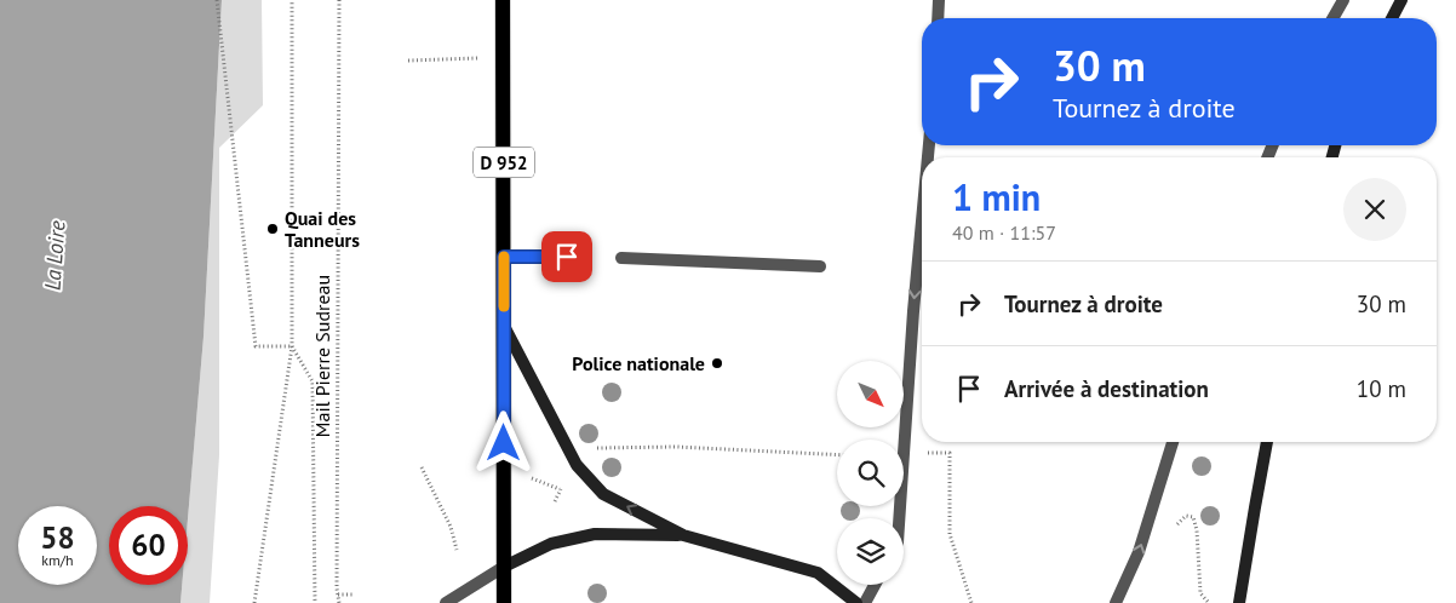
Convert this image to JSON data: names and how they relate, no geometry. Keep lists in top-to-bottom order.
{
  "streets": {
    "main road": ["D 952"],
    "path": ["Mail Pierre Sudreau"]
  },
  "water": ["La Loire"],
  "places": ["Quai des Tanneurs", "Police nationale"],
  "north": "bottom right",
  "page": {
    "turn": ["30 m", "Tournez à droite"],
    "heading": ["1 min", "40 m · 11:57"],
    "list": [
      {
        "name": "Tournez à droite",
        "value": "30 m"
      },
      {
        "name": "Arrivée à destination",
        "value": "10 m"
      }
    ],
    "speed": "58 km/h",
    "limit": "60"
  }
}
